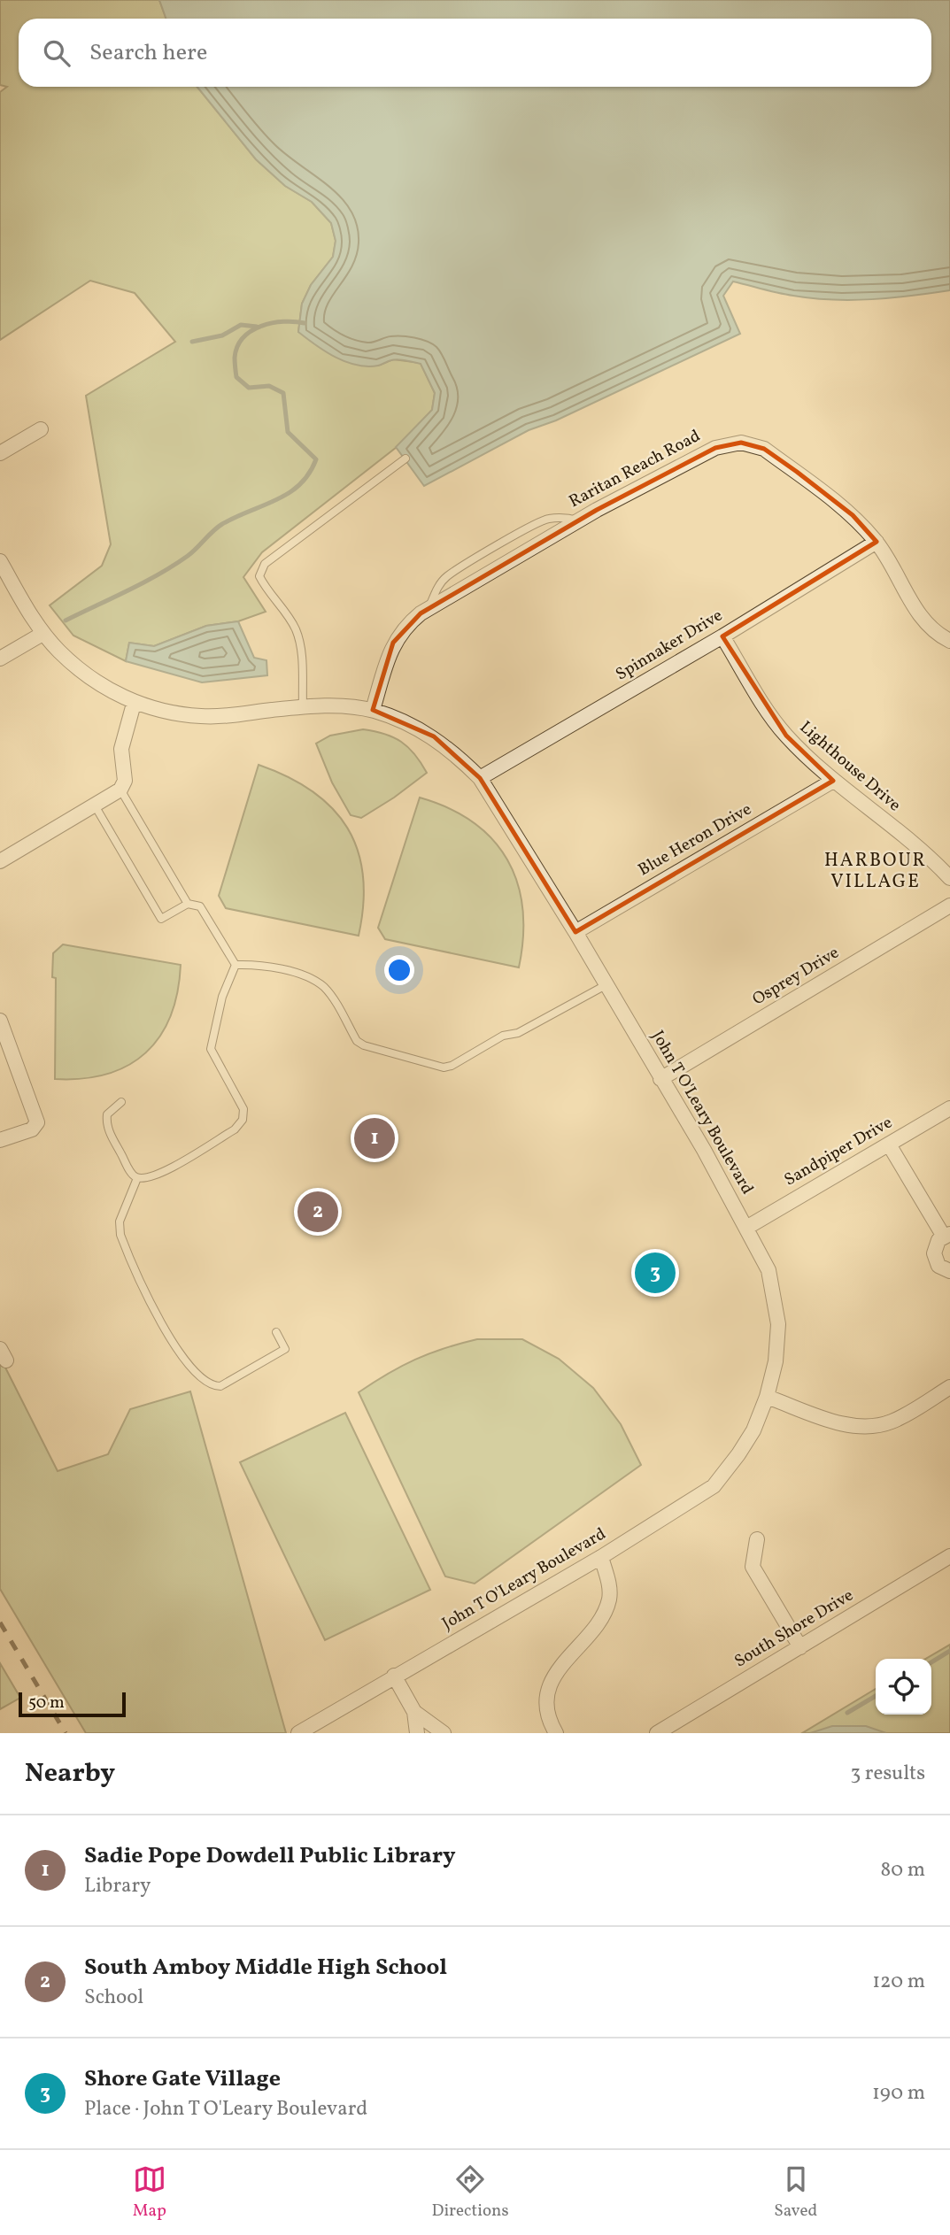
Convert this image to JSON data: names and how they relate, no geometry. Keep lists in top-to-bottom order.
{
  "streets": {
    "street": [
      "Raritan Reach Road",
      "Spinnaker Drive",
      "Lighthouse Drive",
      "Blue Heron Drive",
      "Osprey Drive",
      "John T O'Leary Boulevard",
      "Sandpiper Drive",
      "South Shore Drive"
    ]
  },
  "crossings": [
    ["Raritan Reach Road", "Spinnaker Drive"],
    ["Raritan Reach Road", "John T O'Leary Boulevard"],
    ["Spinnaker Drive", "Lighthouse Drive"],
    ["Spinnaker Drive", "John T O'Leary Boulevard"],
    ["Lighthouse Drive", "Blue Heron Drive"],
    ["Blue Heron Drive", "John T O'Leary Boulevard"],
    ["Osprey Drive", "John T O'Leary Boulevard"],
    ["John T O'Leary Boulevard", "Sandpiper Drive"]
  ],
  "districts": ["HARBOUR VILLAGE"],
  "scale_bar": "50 m",
  "page": {
    "search": "Search here",
    "pins": ["1", "2", "3"],
    "scale": "50 m",
    "heading": ["Nearby", "3 results"],
    "list": [
      {
        "mark": "1",
        "name": "Sadie Pope Dowdell Public Library",
        "note": "Library",
        "value": "80 m"
      },
      {
        "mark": "2",
        "name": "South Amboy Middle High School",
        "note": "School",
        "value": "120 m"
      },
      {
        "mark": "3",
        "name": "Shore Gate Village",
        "note": "Place · John T O'Leary Boulevard",
        "value": "190 m"
      }
    ],
    "nav": ["Map", "Directions", "Saved"]
  }
}
